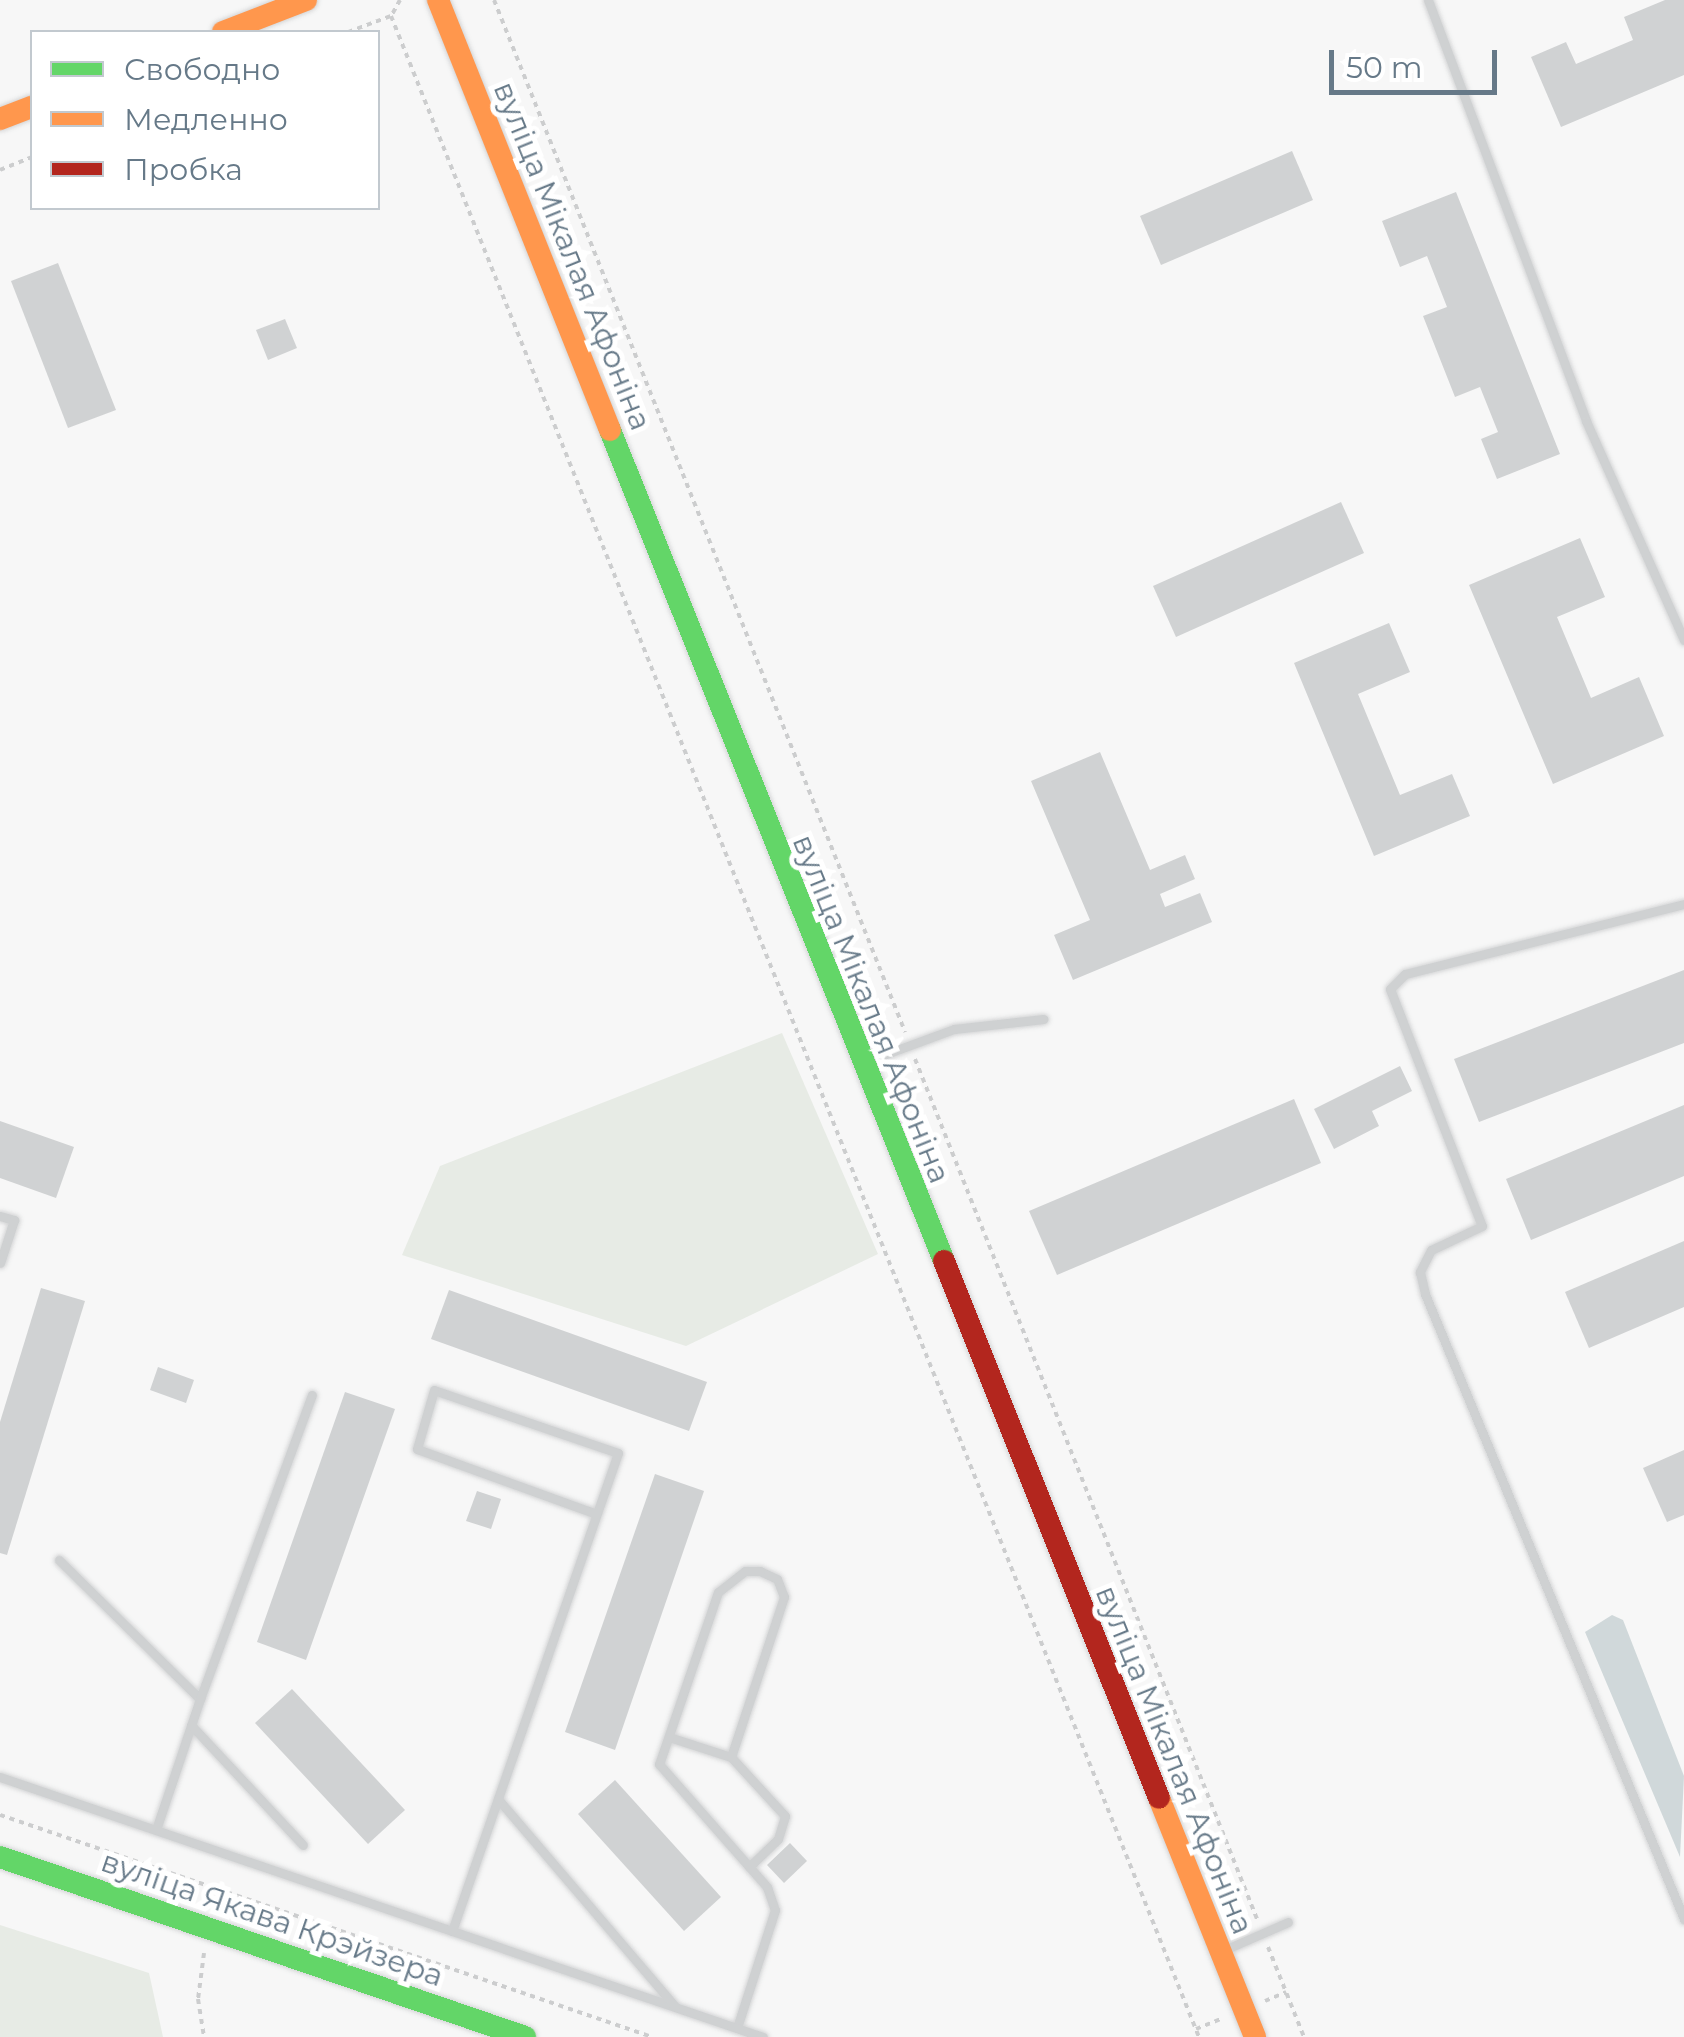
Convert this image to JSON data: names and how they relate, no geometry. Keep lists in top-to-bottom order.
{
  "streets": {
    "street": ["вуліца Мікалая Афоніна", "вуліца Якава Крэйзера"]
  },
  "legend": ["Свободно", "Медленно", "Пробка"],
  "scale_bar": "50 m"
}
